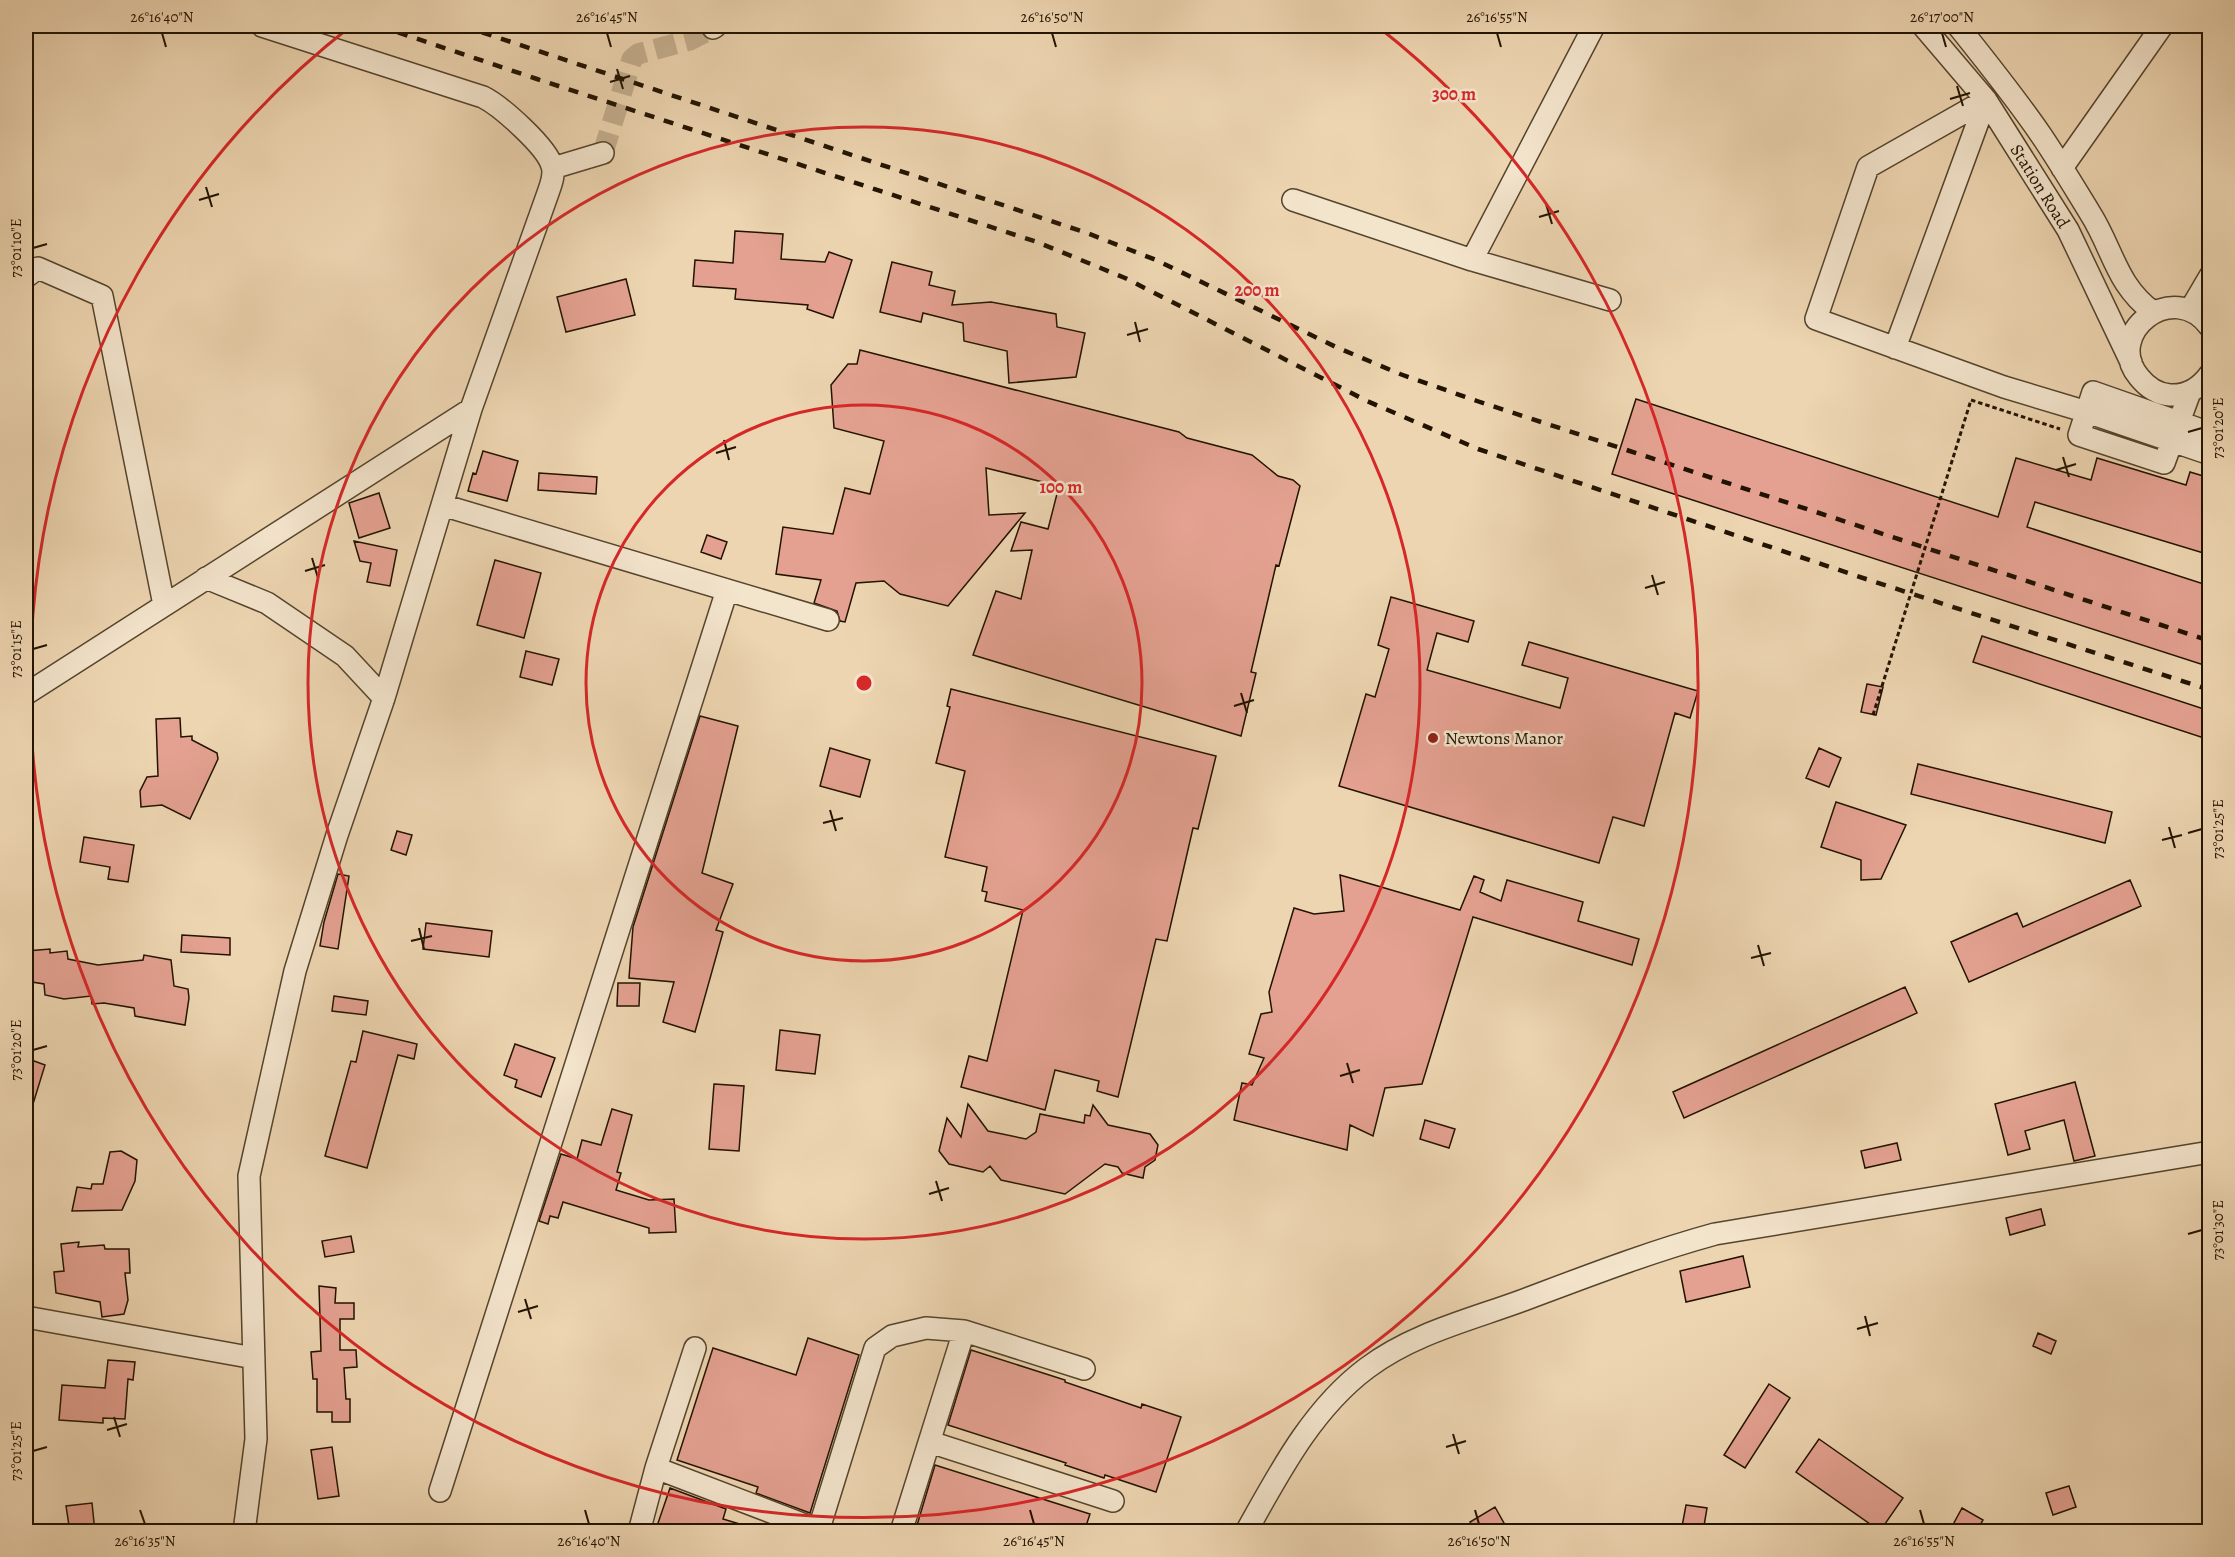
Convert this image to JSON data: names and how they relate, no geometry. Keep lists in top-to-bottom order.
{
  "streets": {
    "street": ["Station Road"]
  },
  "places": ["Newtons Manor"],
  "coordinates": [
    "26°16'40\"N",
    "26°16'45\"N",
    "26°16'50\"N",
    "26°16'55\"N",
    "26°17'00\"N",
    "73°01'10\"E",
    "73°01'20\"E",
    "73°01'15\"E",
    "73°01'25\"E",
    "73°01'30\"E",
    "26°16'35\"N"
  ],
  "rings": ["300 m", "200 m", "100 m"]
}
